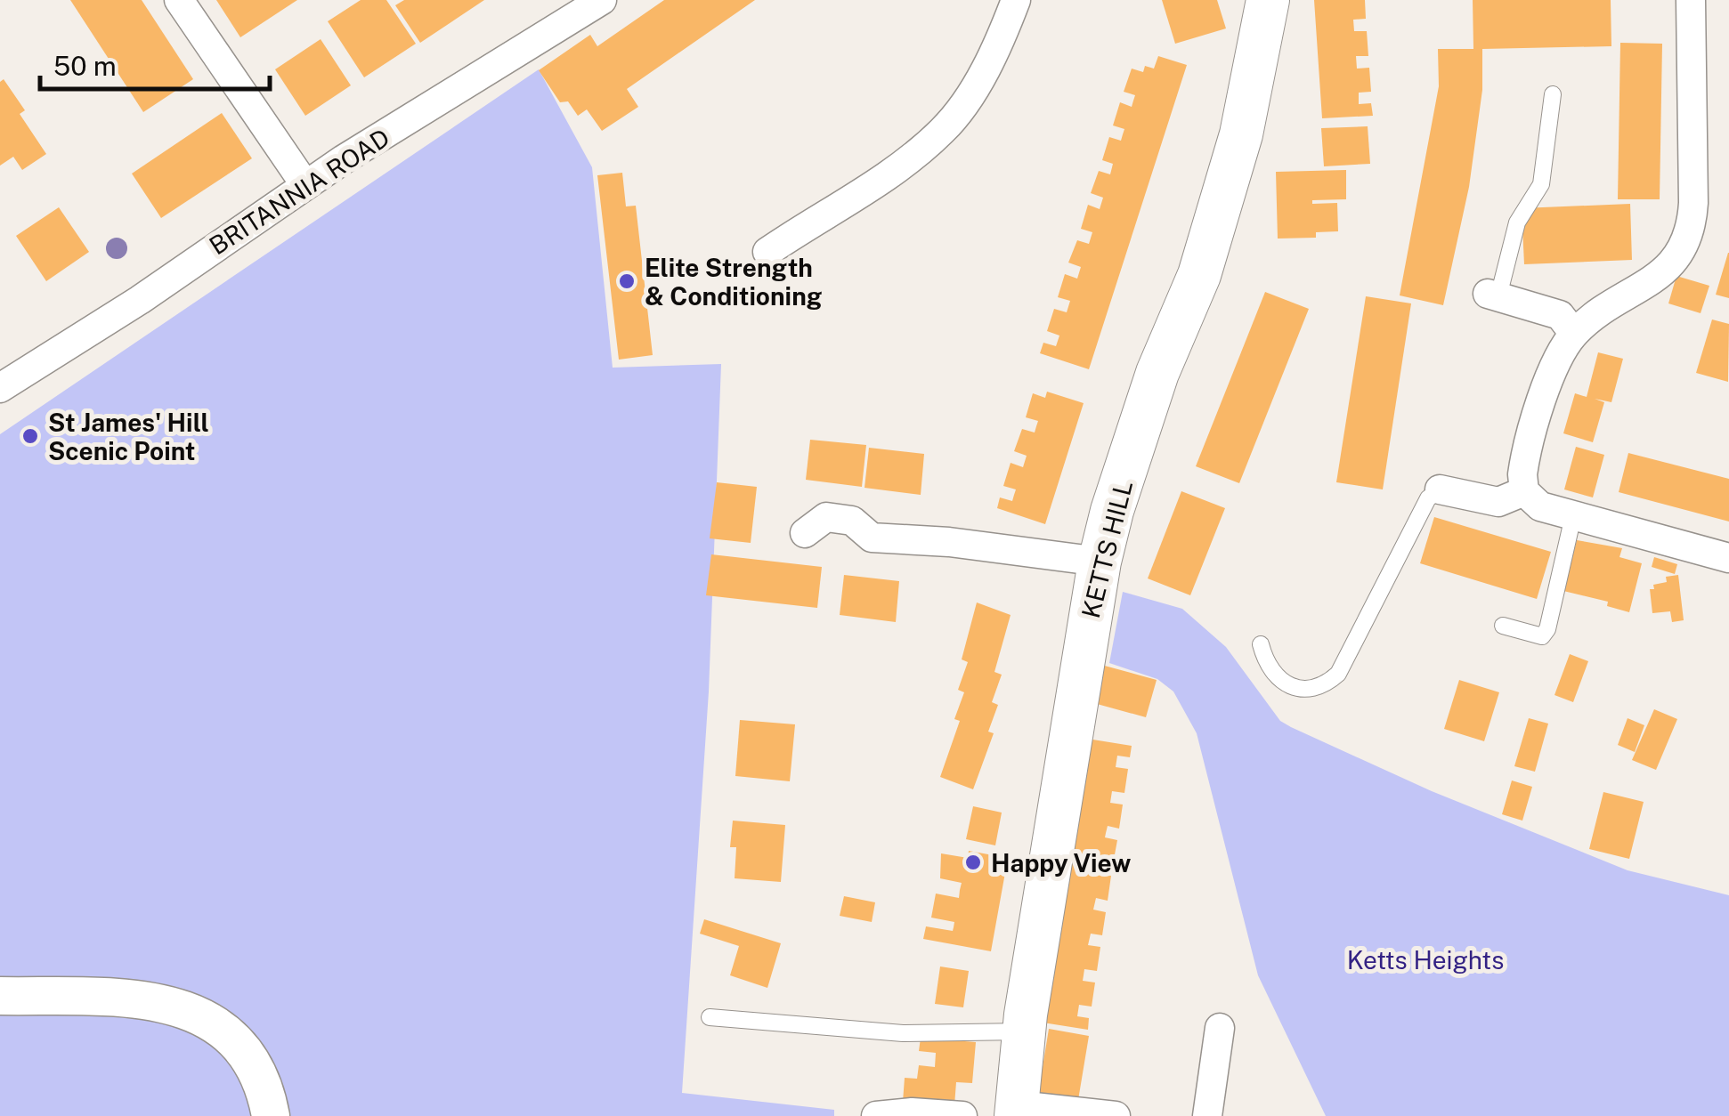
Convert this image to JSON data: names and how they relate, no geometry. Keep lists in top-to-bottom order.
{
  "streets": {
    "main road": ["KETTS HILL"],
    "street": ["BRITANNIA ROAD"]
  },
  "parks": ["Ketts Heights"],
  "places": ["Elite Strength & Conditioning", "St James' Hill Scenic Point", "Happy View"],
  "scale_bar": "50 m"
}
